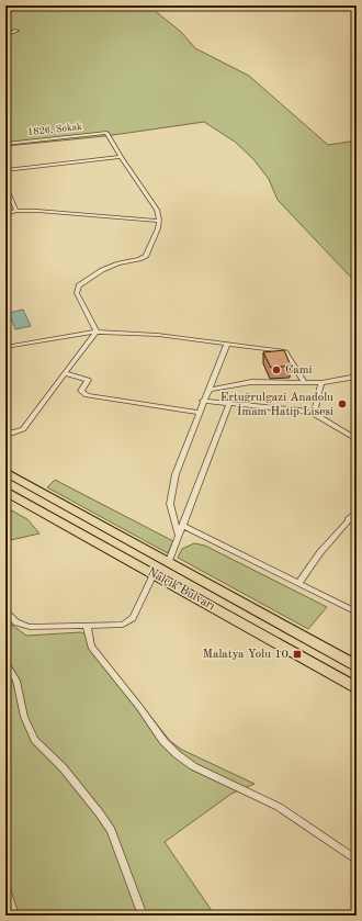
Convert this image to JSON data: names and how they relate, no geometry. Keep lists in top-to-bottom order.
{
  "streets": {
    "highway": ["Nalçık Bulvarı"],
    "street": ["1826. Sokak"]
  },
  "places": {
    "other": ["Cami", "Ertuğrulgazi Anadolu İmam Hatip Lisesi"],
    "transit": ["Malatya Yolu 10"]
  }
}
